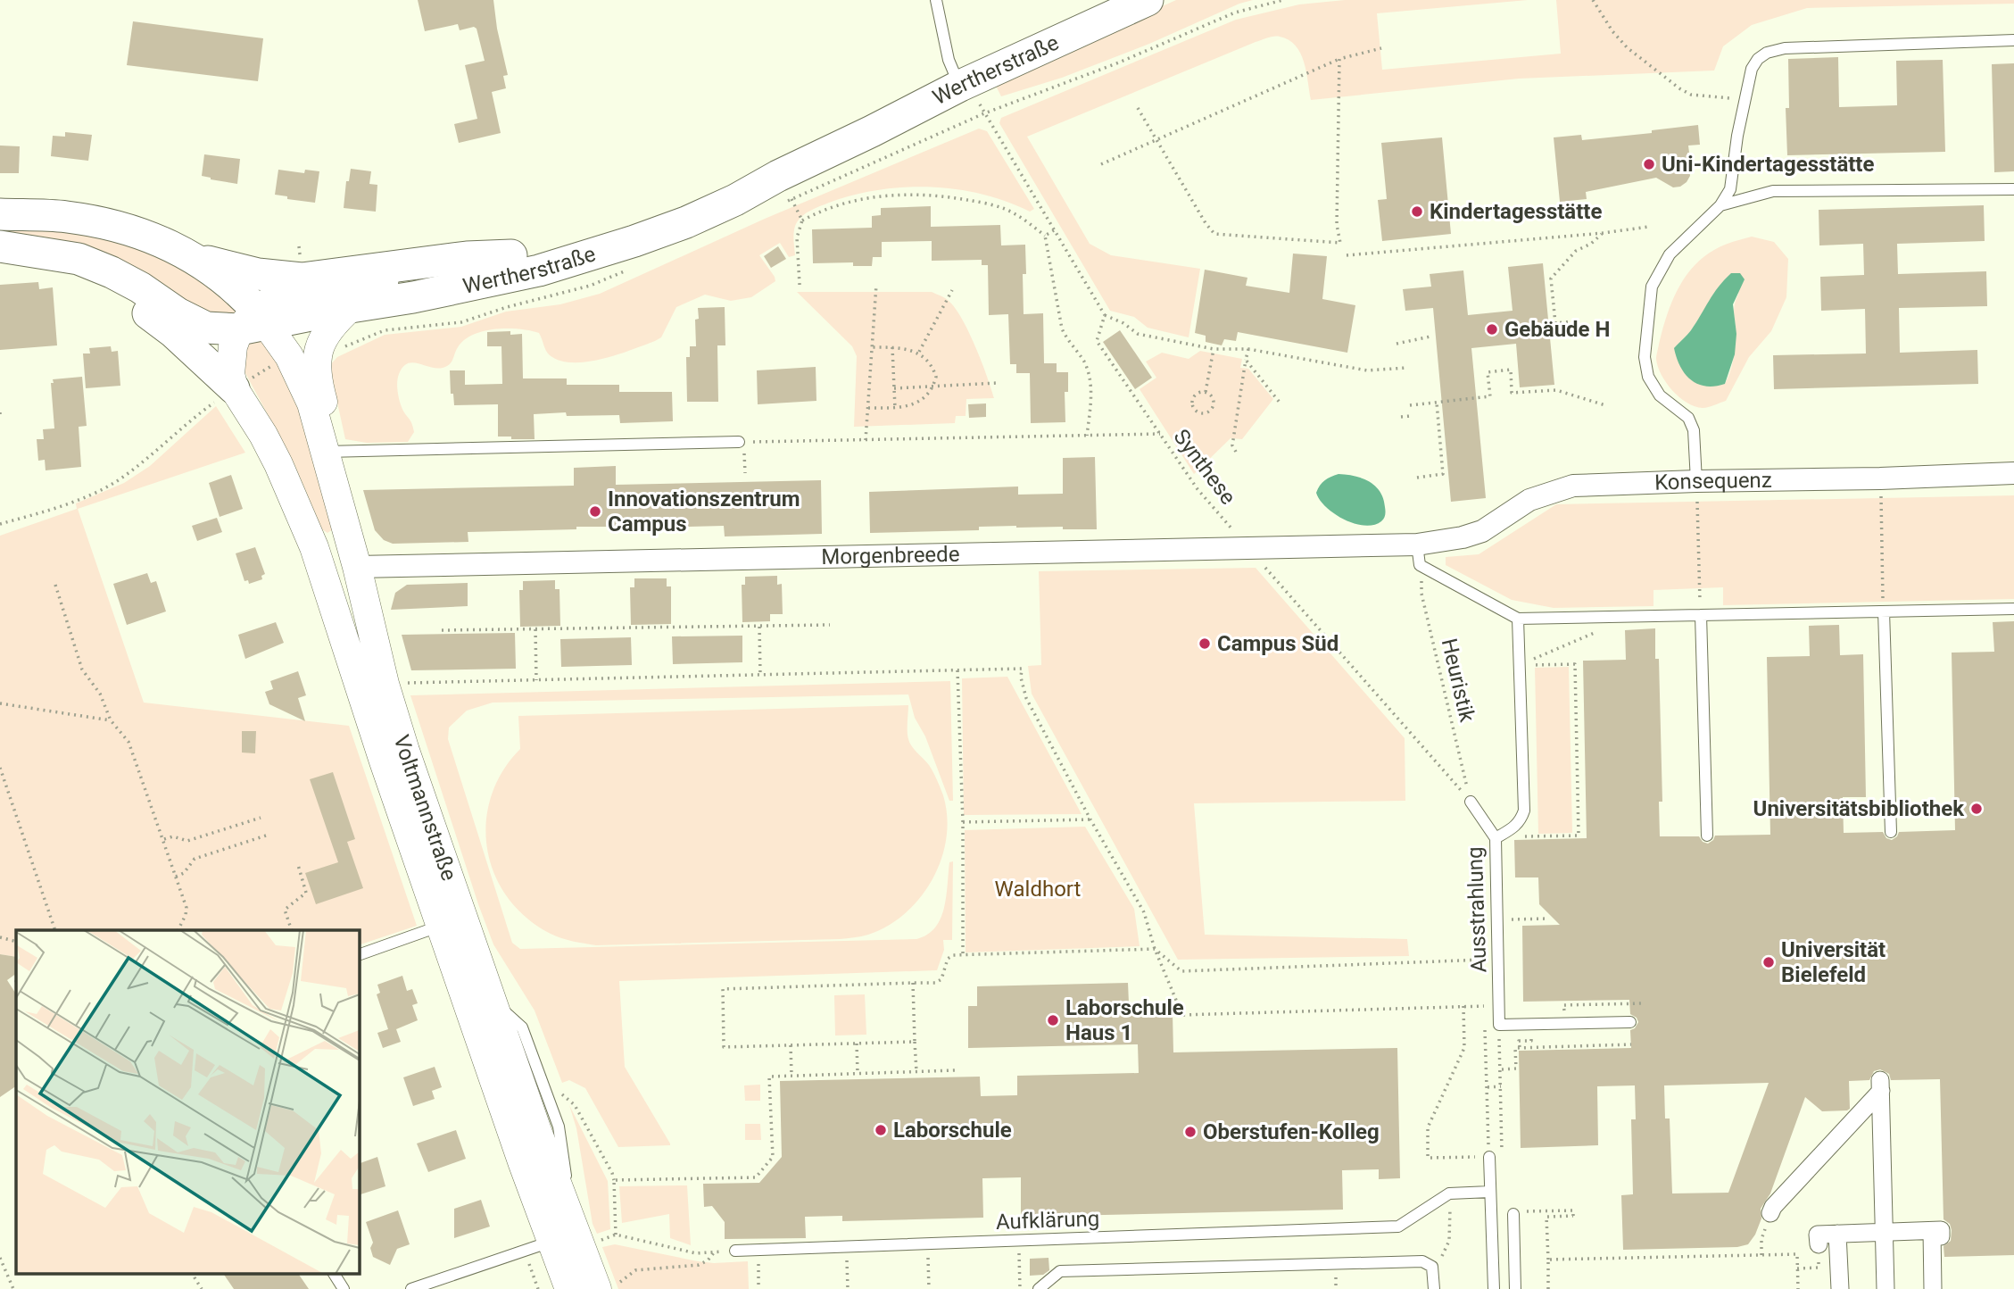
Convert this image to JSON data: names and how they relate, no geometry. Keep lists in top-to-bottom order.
{
  "streets": {
    "main road": ["Wertherstraße"],
    "street": ["Konsequenz", "Morgenbreede", "Voltmannstraße"],
    "lane": ["Ausstrahlung", "Aufklärung"],
    "path": ["Synthese", "Heuristik"]
  },
  "crossings": [
    ["Wertherstraße", "Voltmannstraße"],
    ["Synthese", "Morgenbreede"],
    ["Synthese", "Heuristik"],
    ["Synthese", "Ausstrahlung"],
    ["Konsequenz", "Morgenbreede"],
    ["Konsequenz", "Heuristik"],
    ["Morgenbreede", "Heuristik"],
    ["Morgenbreede", "Voltmannstraße"],
    ["Heuristik", "Ausstrahlung"]
  ],
  "parks": ["Waldhort"],
  "places": [
    "Uni-Kindertagesstätte",
    "Kindertagesstätte",
    "Gebäude H",
    "Innovationszentrum Campus",
    "Campus Süd",
    "Universitätsbibliothek",
    "Universität Bielefeld",
    "Laborschule Haus 1",
    "Laborschule",
    "Oberstufen-Kolleg"
  ]
}
